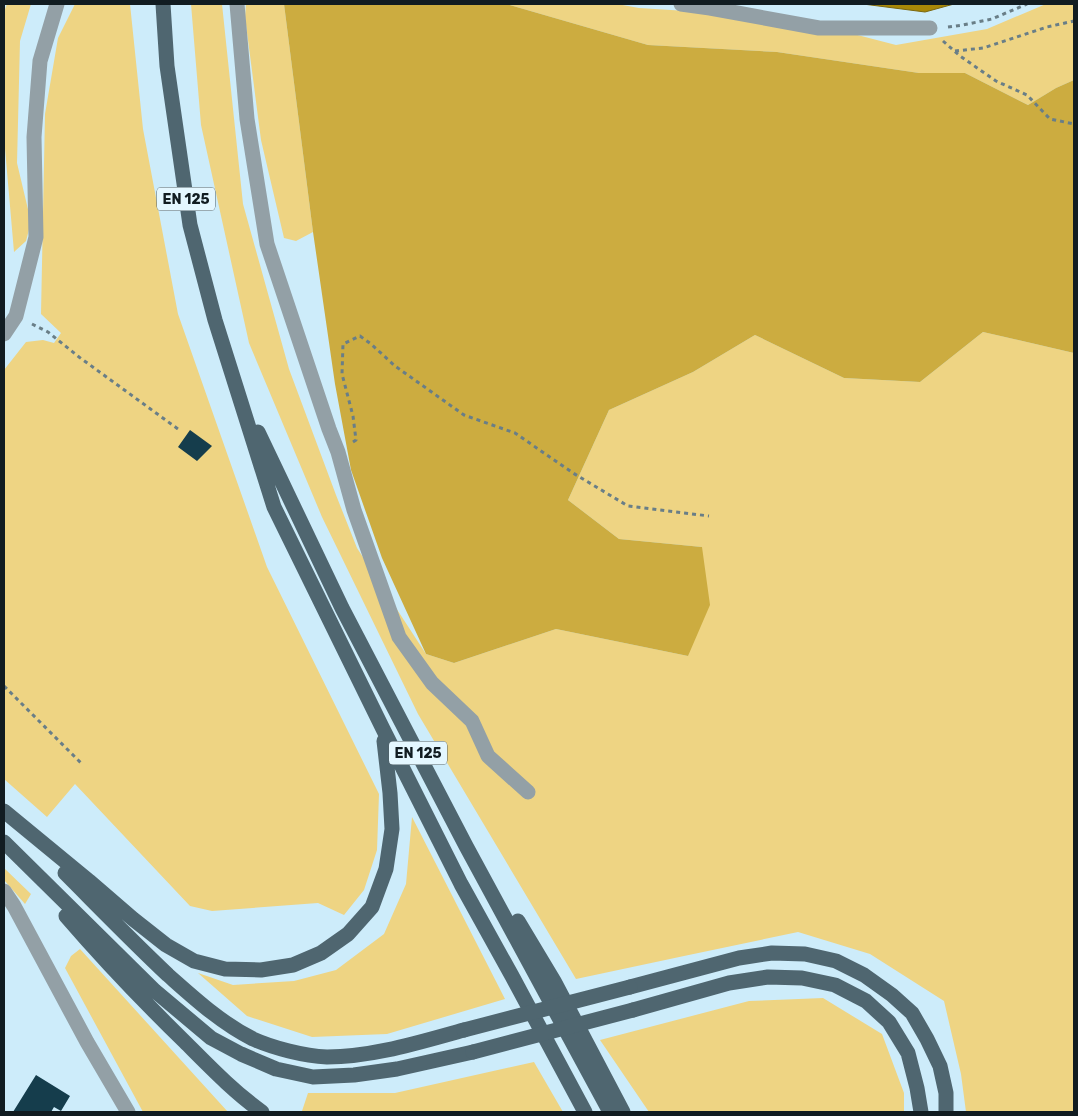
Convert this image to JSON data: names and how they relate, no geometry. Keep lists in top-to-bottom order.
{
  "streets": {
    "main road": ["EN 125"]
  }
}
